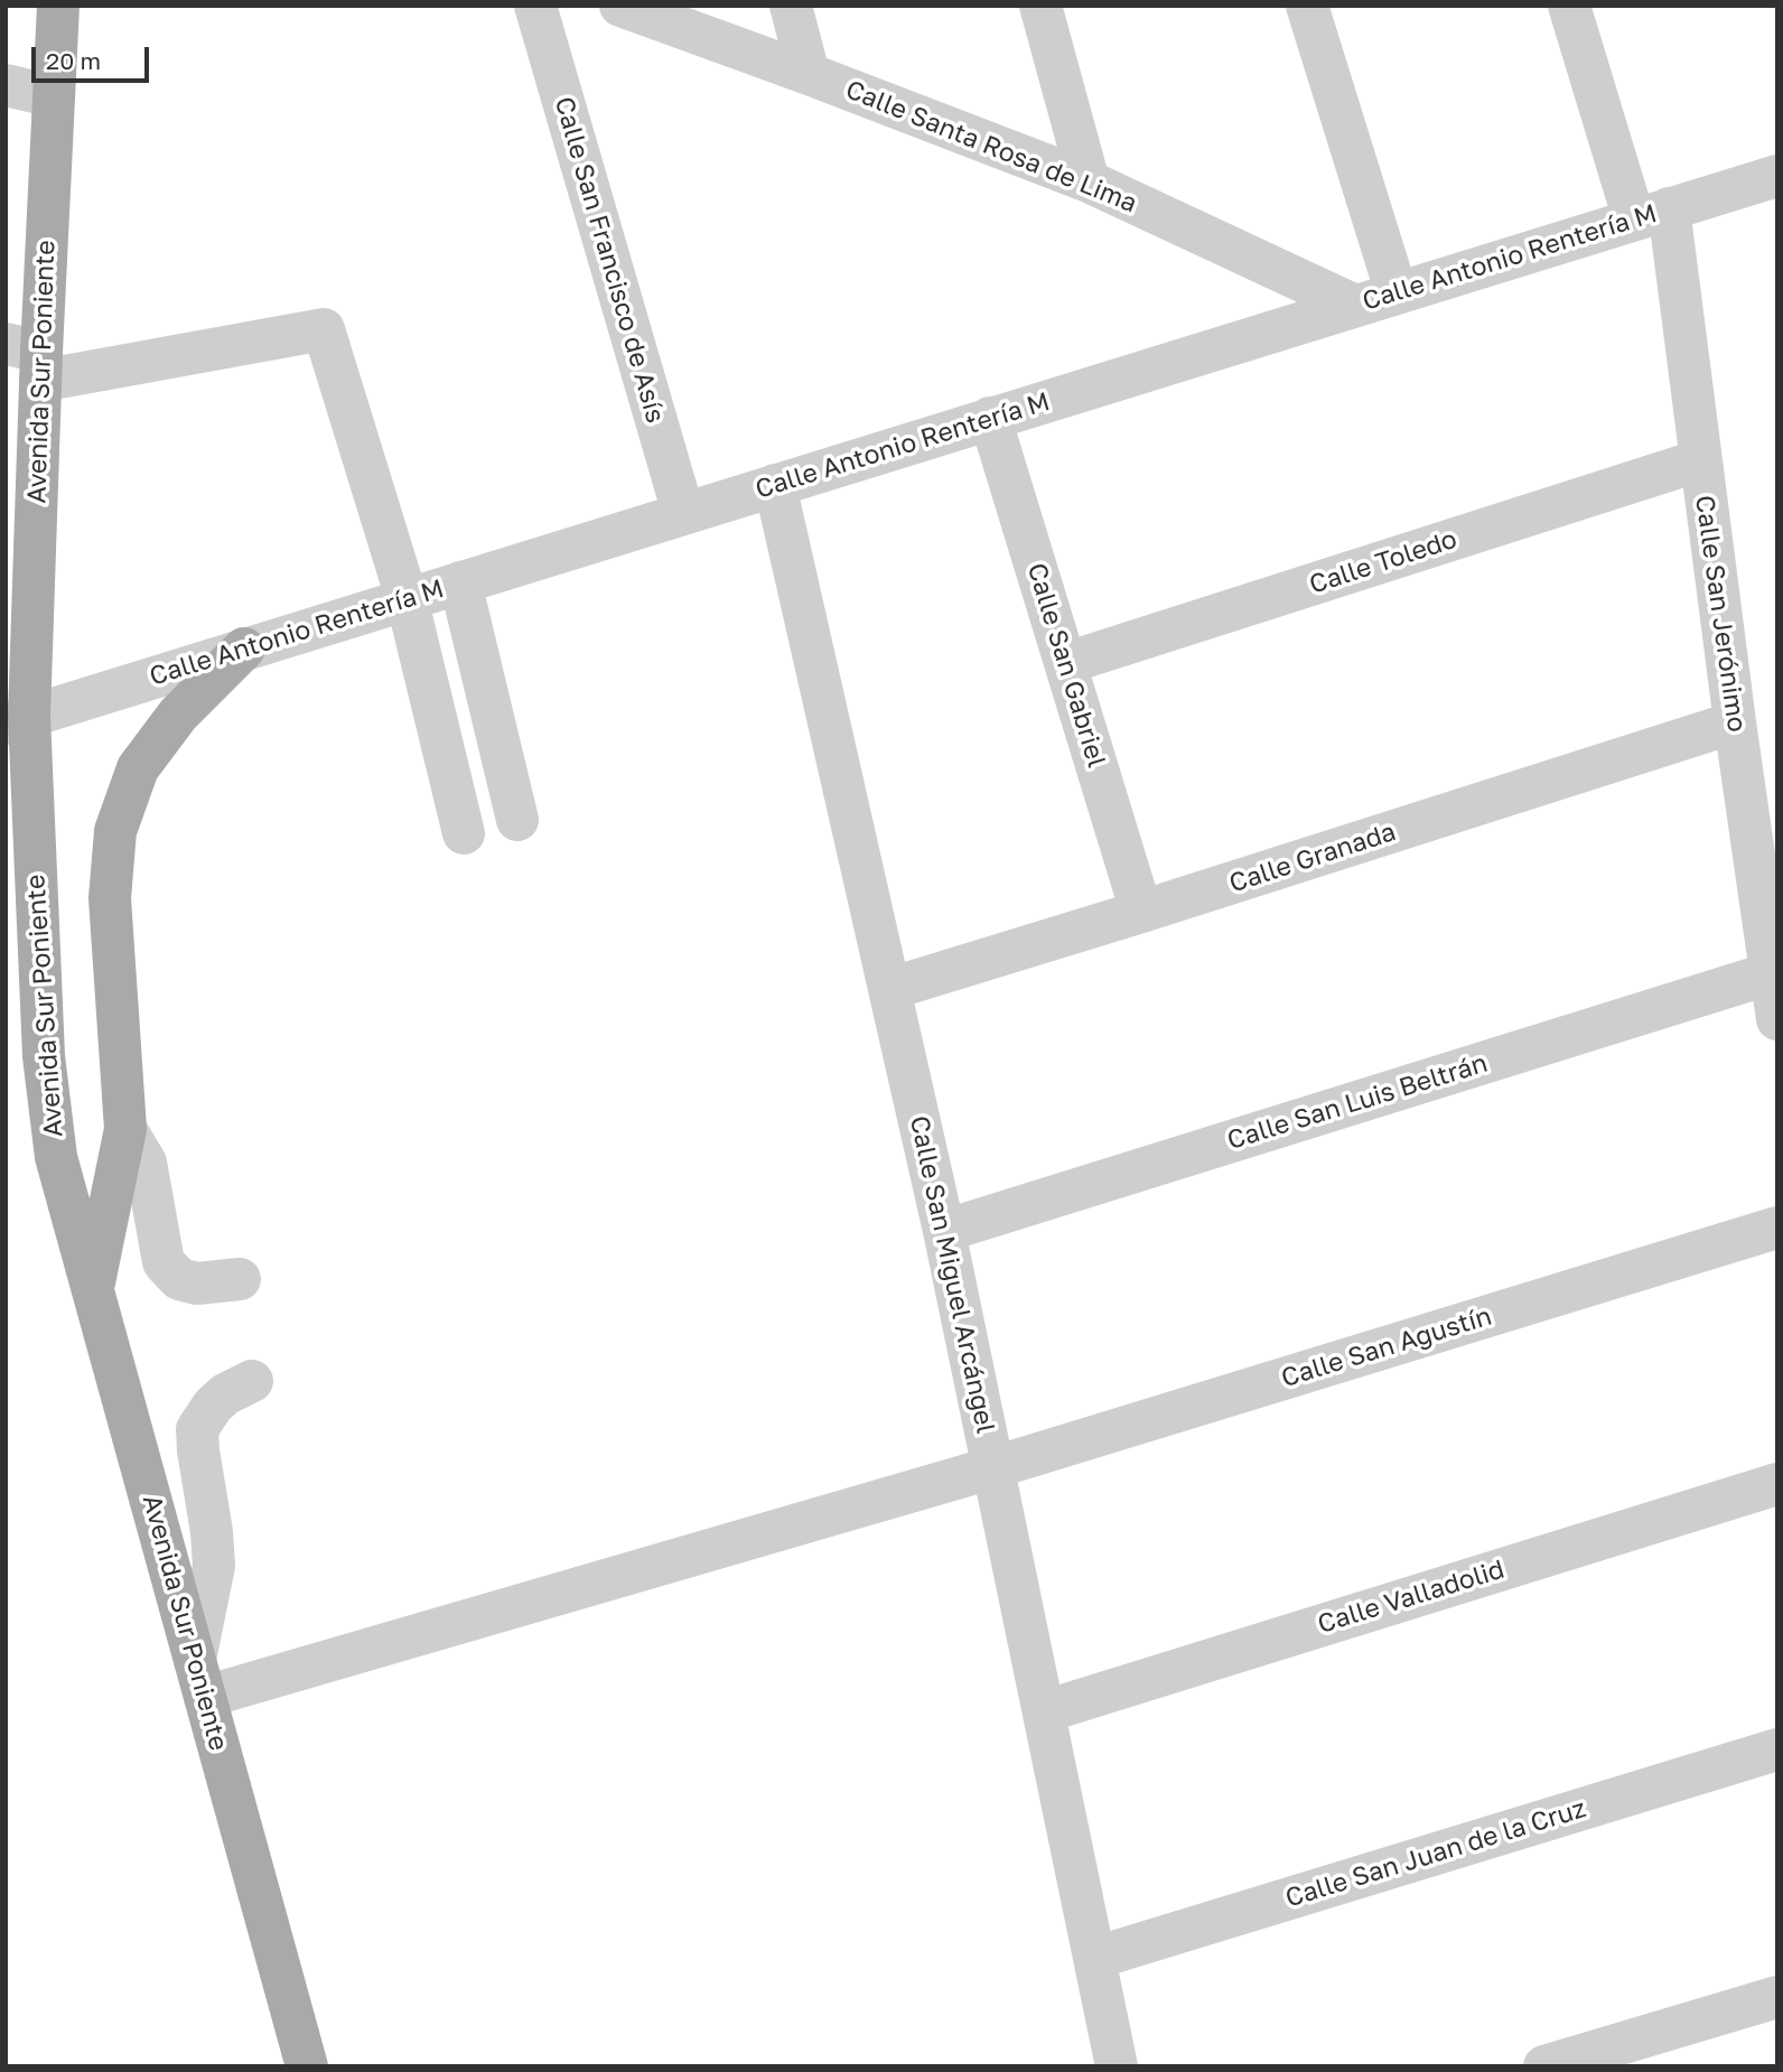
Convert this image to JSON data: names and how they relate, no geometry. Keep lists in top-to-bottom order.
{
  "streets": {
    "main road": ["Avenida Sur Poniente"],
    "street": [
      "Calle Santa Rosa de Lima",
      "Calle Antonio Rentería M",
      "Calle San Francisco de Asís",
      "Calle Toledo",
      "Calle San Jerónimo",
      "Calle San Gabriel",
      "Calle Granada",
      "Calle San Luis Beltrán",
      "Calle San Miguel Arcángel",
      "Calle San Agustín",
      "Calle Valladolid",
      "Calle San Juan de la Cruz"
    ]
  },
  "crossings": [
    ["Calle Santa Rosa de Lima", "Calle Antonio Rentería M"],
    ["Calle Antonio Rentería M", "Calle San Francisco de Asís"],
    ["Calle Antonio Rentería M", "Avenida Sur Poniente"],
    ["Calle Antonio Rentería M", "Calle San Jerónimo"],
    ["Calle Antonio Rentería M", "Calle San Gabriel"],
    ["Calle Antonio Rentería M", "Calle San Miguel Arcángel"],
    ["Avenida Sur Poniente", "Calle San Agustín"],
    ["Calle Toledo", "Calle San Jerónimo"],
    ["Calle Toledo", "Calle San Gabriel"],
    ["Calle San Jerónimo", "Calle Granada"],
    ["Calle San Jerónimo", "Calle San Luis Beltrán"],
    ["Calle San Gabriel", "Calle Granada"],
    ["Calle Granada", "Calle San Miguel Arcángel"],
    ["Calle San Luis Beltrán", "Calle San Miguel Arcángel"],
    ["Calle San Miguel Arcángel", "Calle San Agustín"],
    ["Calle San Miguel Arcángel", "Calle Valladolid"],
    ["Calle San Miguel Arcángel", "Calle San Juan de la Cruz"]
  ],
  "scale_bar": "20 m"
}
